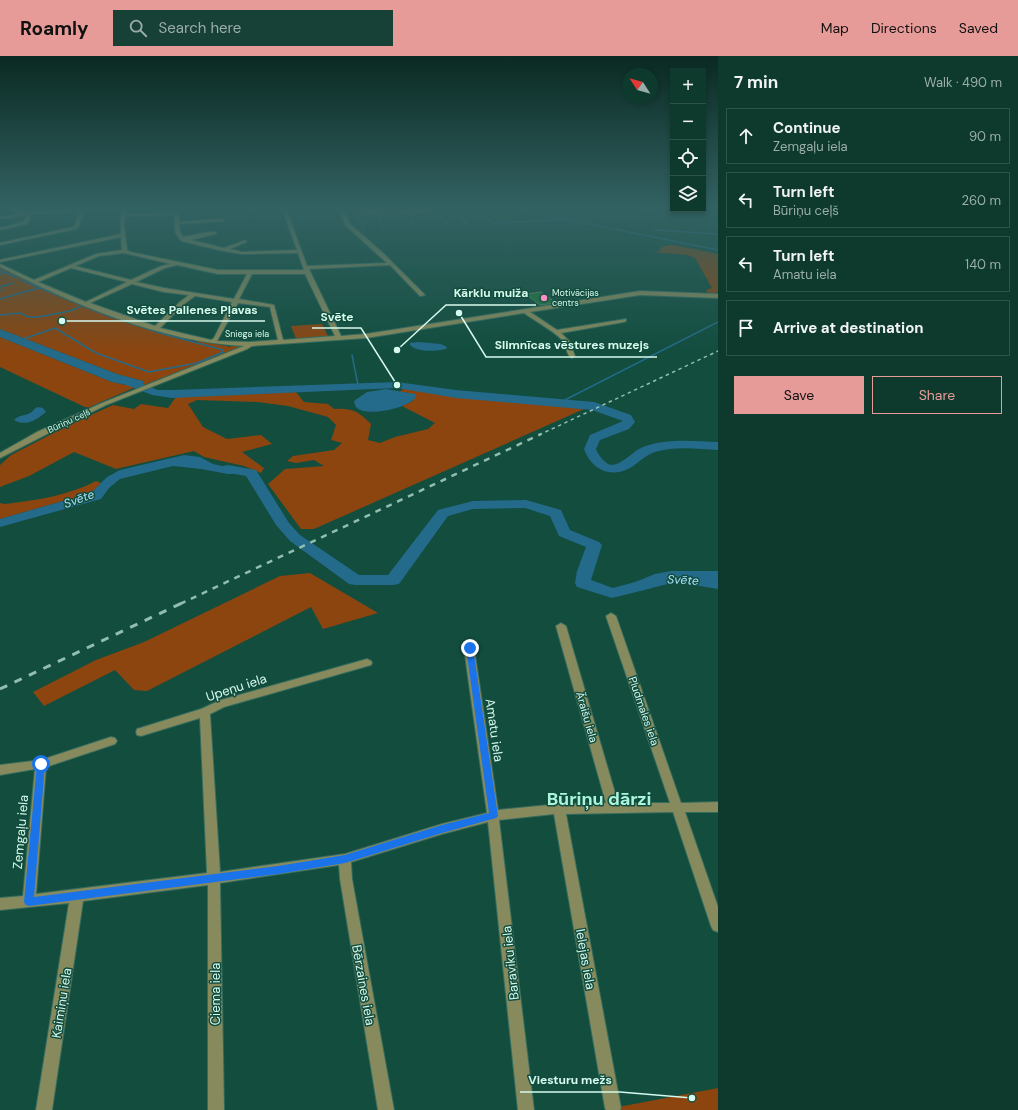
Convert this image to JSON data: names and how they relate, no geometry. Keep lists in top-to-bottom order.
{
  "streets": {
    "street": [
      "Sniega iela",
      "Būriņu ceļš",
      "Upeņu iela",
      "Pludmales iela",
      "Āraišu iela",
      "Amatu iela",
      "Zemgaļu iela",
      "Ielejas iela",
      "Baraviku iela",
      "Bērzaines iela",
      "Ciema iela",
      "Kaimiņu iela"
    ]
  },
  "crossings": [
    ["Sniega iela", "Būriņu ceļš"],
    ["Upeņu iela", "Ciema iela"],
    ["Amatu iela", "Baraviku iela"]
  ],
  "districts": ["Būriņu dārzi"],
  "water": ["Svēte"],
  "places": [
    "Motivācijas centrs",
    "Slimnīcas vēstures muzejs",
    "Svētes Palienes Pļavas",
    "Kārklu muiža",
    "Svēte",
    "Viesturu mežs"
  ],
  "north": "top left",
  "page": {
    "header": "Roamly",
    "search": "Search here",
    "nav": ["Map", "Directions", "Saved"],
    "heading": ["7 min", "Walk · 490 m"],
    "map_buttons": ["+", "−"],
    "list": [
      ["Continue", "Zemgaļu iela", "90 m"],
      ["Turn left", "Būriņu ceļš", "260 m"],
      ["Turn left", "Amatu iela", "140 m"],
      "Arrive at destination"
    ],
    "buttons": ["Save", "Share"]
  }
}
